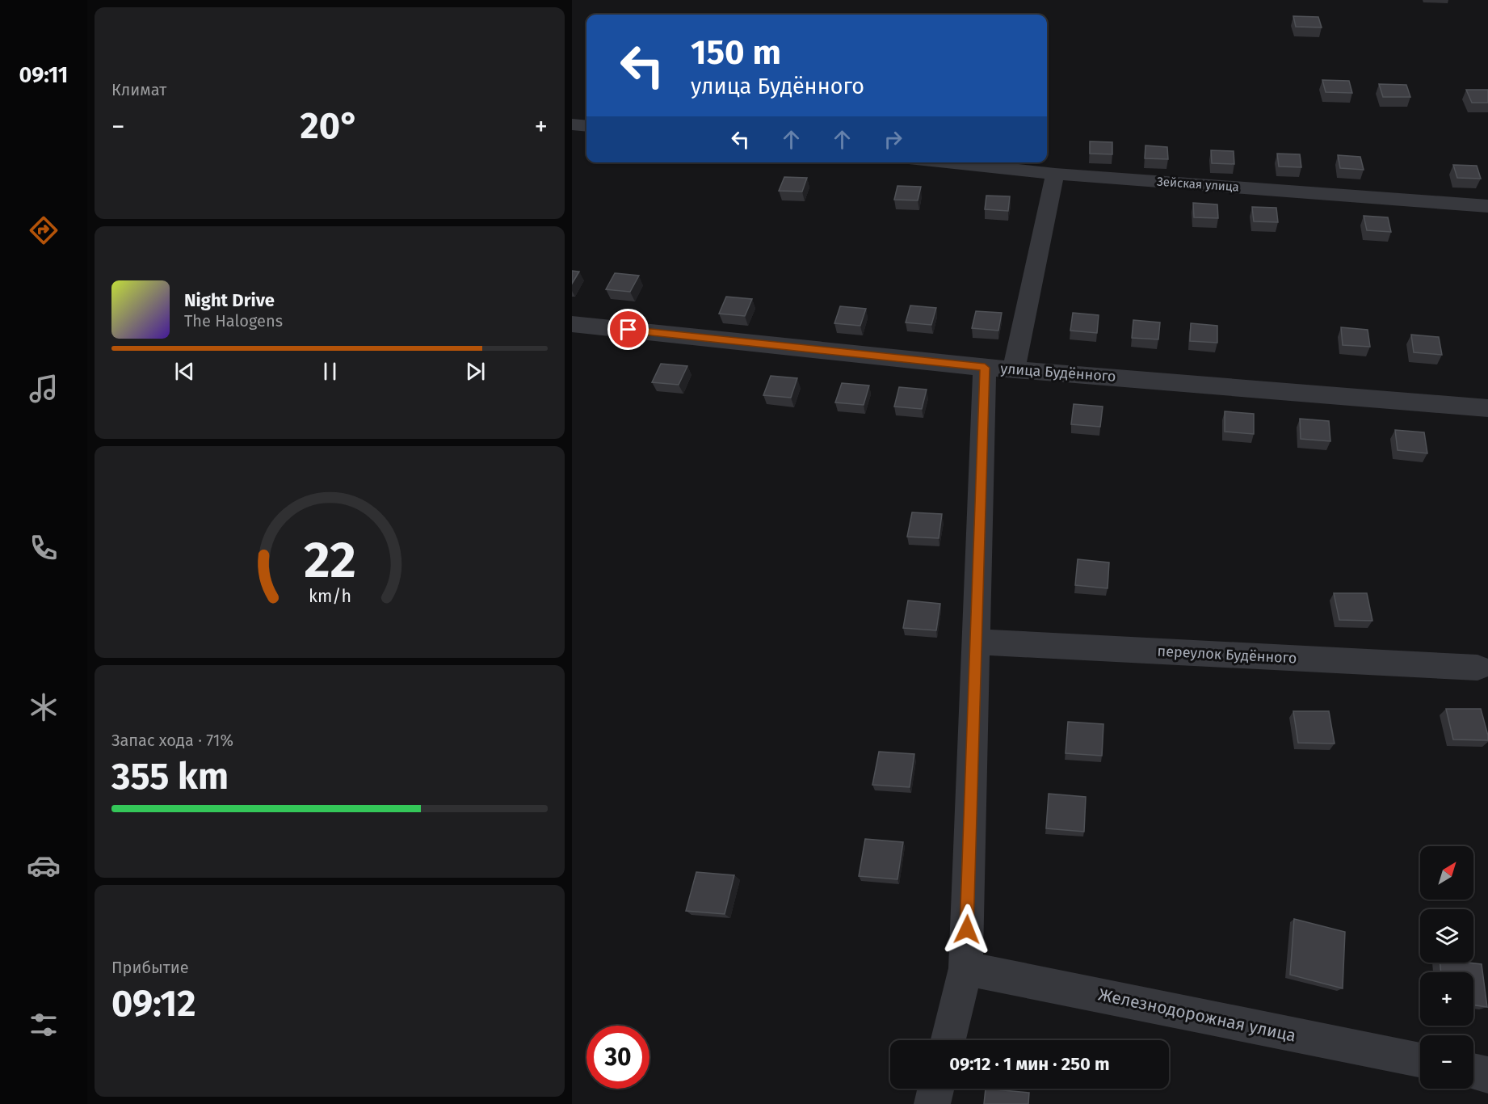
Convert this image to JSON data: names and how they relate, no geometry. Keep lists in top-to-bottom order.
{
  "streets": {
    "street": [
      "Зейская улица",
      "улица Будённого",
      "переулок Будённого",
      "Железнодорожная улица"
    ]
  },
  "north": "top right",
  "page": {
    "tabs": "09:11",
    "tile": [
      "Климат",
      ["Запас хода · 71%", "355 km"],
      ["Прибытие", "09:12"]
    ],
    "turn": ["150 m", "улица Будённого"],
    "heat": ["−", "20°", "+"],
    "song": ["Night Drive", "The Halogens"],
    "map_buttons": ["+", "−"],
    "limit": "30",
    "trip": "09:12 · 1 мин · 250 m",
    "gauge": ["22", "km/h"]
  }
}
